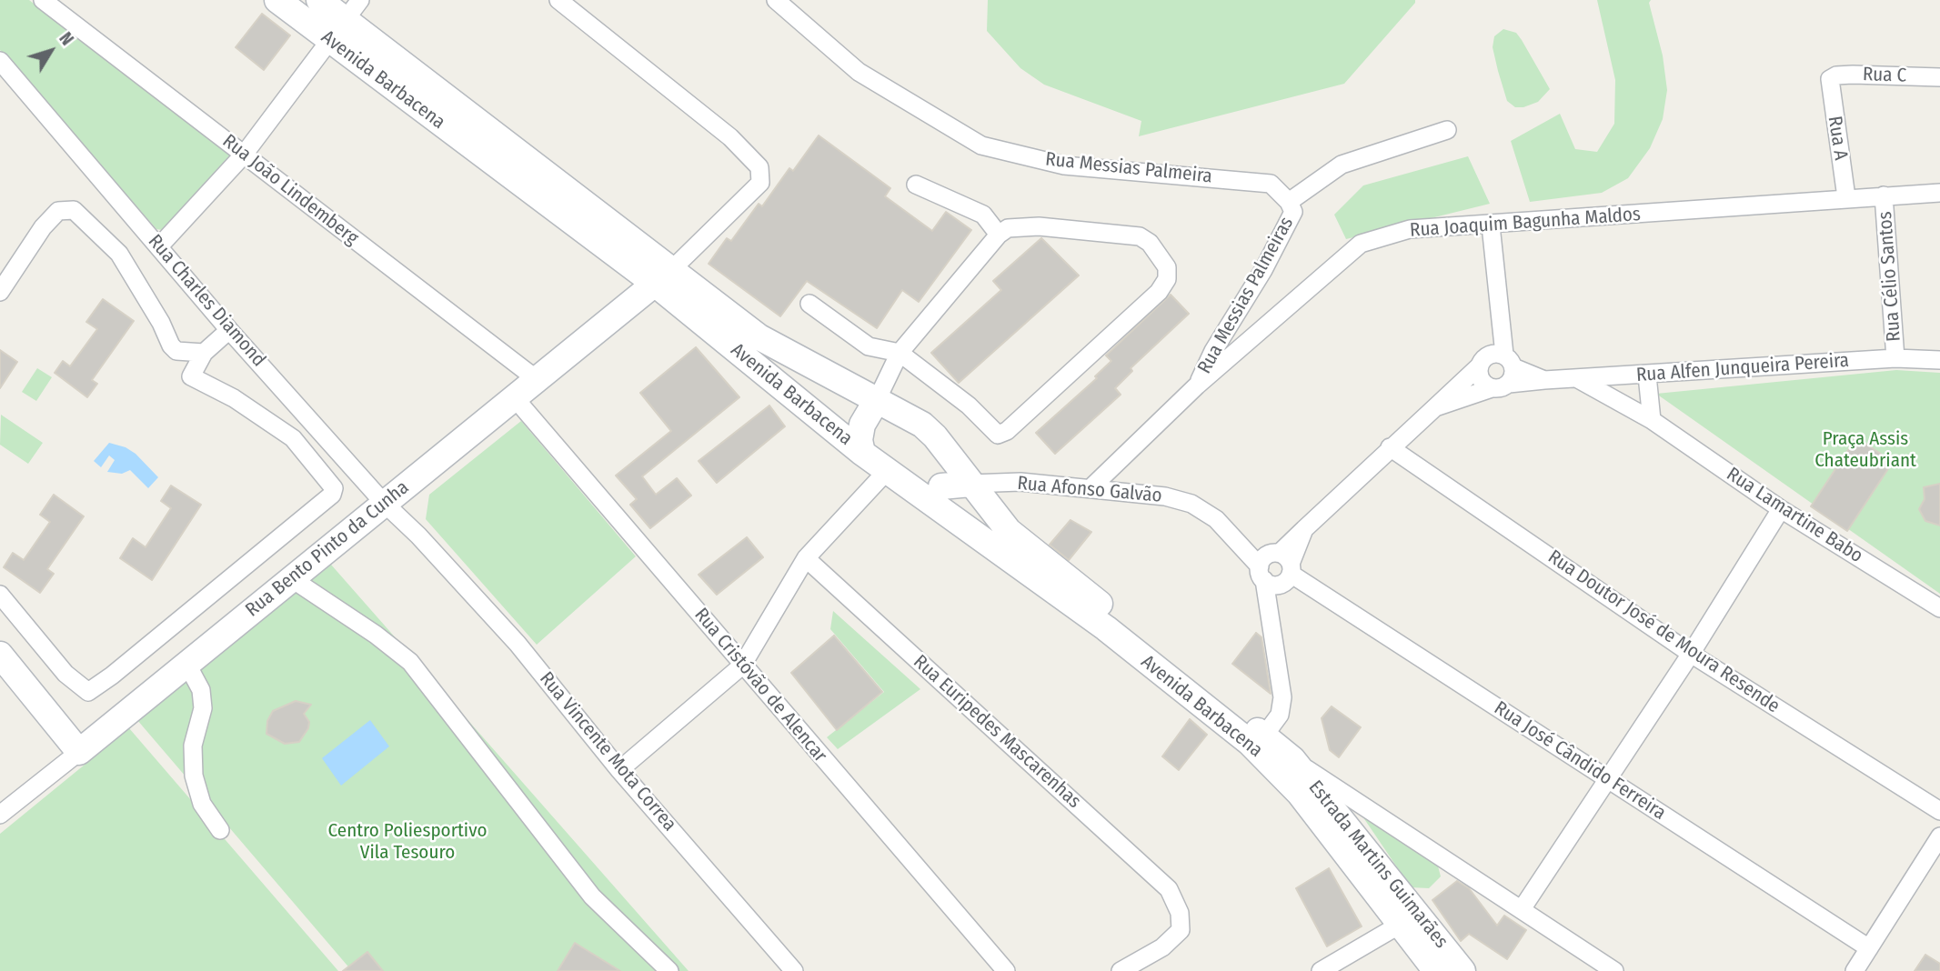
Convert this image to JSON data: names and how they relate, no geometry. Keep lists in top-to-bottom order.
{
  "streets": {
    "main road": ["Avenida Barbacena", "Rua Bento Pinto da Cunha", "Estrada Martins Guimarães"],
    "street": [
      "Rua C",
      "Rua A",
      "Rua Messias Palmeira",
      "Rua João Lindemberg",
      "Rua Joaquim Bagunha Maldos",
      "Rua Célio Santos",
      "Rua Messias Palmeiras",
      "Rua Charles Diamond",
      "Rua Alfen Junqueira Pereira",
      "Rua Afonso Galvão",
      "Rua Lamartine Babo",
      "Rua Doutor José de Moura Resende",
      "Rua Cristóvão de Alencar",
      "Rua Euripedes Mascarenhas",
      "Rua Vincente Mota Correa",
      "Rua José Cândido Ferreira"
    ]
  },
  "crossings": [
    ["Rua C", "Rua A"],
    ["Avenida Barbacena", "Rua Afonso Galvão"],
    ["Avenida Barbacena", "Rua Bento Pinto da Cunha"],
    ["Avenida Barbacena", "Estrada Martins Guimarães"],
    ["Rua A", "Rua Joaquim Bagunha Maldos"],
    ["Rua Messias Palmeira", "Rua Messias Palmeiras"],
    ["Rua João Lindemberg", "Rua Bento Pinto da Cunha"],
    ["Rua Joaquim Bagunha Maldos", "Rua Célio Santos"],
    ["Rua Joaquim Bagunha Maldos", "Rua Messias Palmeiras"],
    ["Rua Joaquim Bagunha Maldos", "Rua Afonso Galvão"],
    ["Rua Célio Santos", "Rua Alfen Junqueira Pereira"],
    ["Rua Charles Diamond", "Rua Bento Pinto da Cunha"],
    ["Rua Charles Diamond", "Rua Vincente Mota Correa"],
    ["Rua Alfen Junqueira Pereira", "Rua Lamartine Babo"],
    ["Rua Bento Pinto da Cunha", "Rua Cristóvão de Alencar"]
  ],
  "parks": ["Praça Assis Chateubriant", "Centro Poliesportivo Vila Tesouro"],
  "north": "top right"
}
